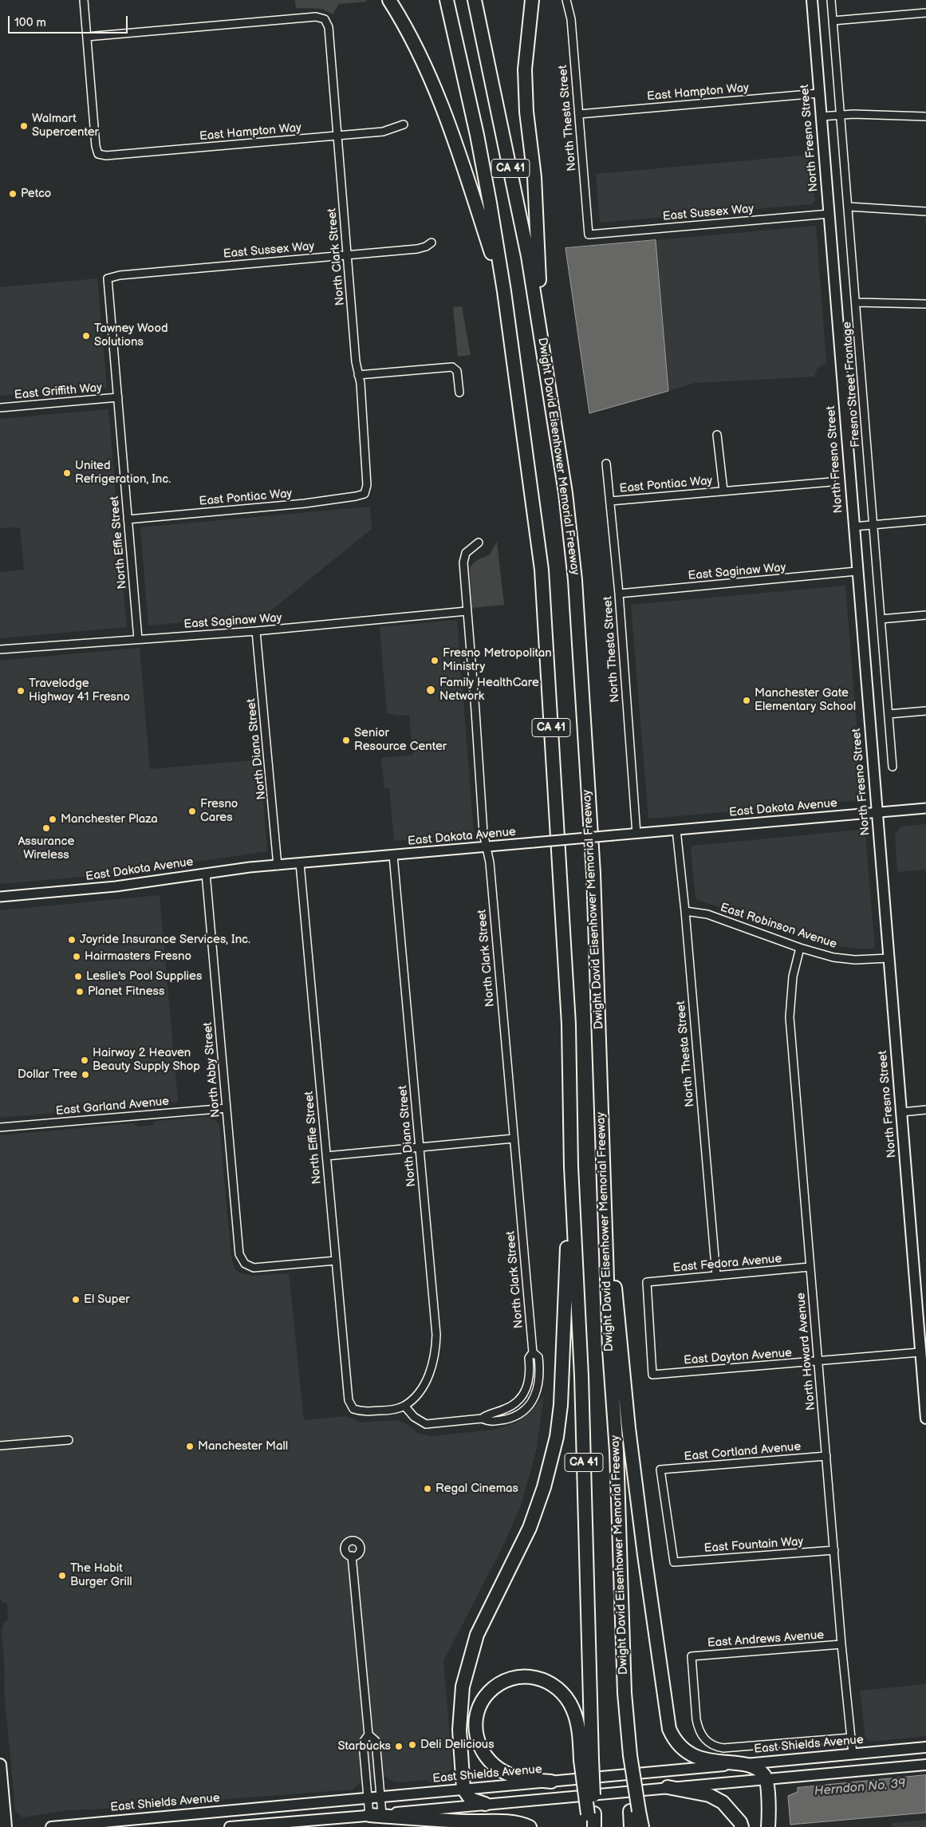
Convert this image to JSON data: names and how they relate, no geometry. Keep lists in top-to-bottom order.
{
  "streets": {
    "highway": ["CA 41", "Dwight David Eisenhower Memorial Freeway"],
    "main road": ["North Fresno Street", "East Shields Avenue"],
    "street": [
      "East Hampton Way",
      "North Thesta Street",
      "East Sussex Way",
      "North Clark Street",
      "Fresno Street Frontage",
      "East Griffith Way",
      "East Pontiac Way",
      "North Effie Street",
      "East Saginaw Way",
      "North Diana Street",
      "East Dakota Avenue",
      "East Robinson Avenue",
      "North Abby Street",
      "East Garland Avenue",
      "East Fedora Avenue",
      "North Howard Avenue",
      "East Dayton Avenue",
      "East Cortland Avenue",
      "East Fountain Way",
      "East Andrews Avenue"
    ]
  },
  "crossings": [
    ["East Hampton Way", "North Thesta Street"],
    ["East Hampton Way", "North Fresno Street"],
    ["East Hampton Way", "North Clark Street"],
    ["North Thesta Street", "East Sussex Way"],
    ["North Thesta Street", "East Pontiac Way"],
    ["North Thesta Street", "East Saginaw Way"],
    ["North Thesta Street", "East Dakota Avenue"],
    ["North Thesta Street", "East Robinson Avenue"],
    ["North Thesta Street", "East Fedora Avenue"],
    ["North Fresno Street", "East Sussex Way"],
    ["North Fresno Street", "East Saginaw Way"],
    ["North Fresno Street", "East Dakota Avenue"],
    ["North Fresno Street", "East Robinson Avenue"],
    ["North Fresno Street", "East Dayton Avenue"],
    ["East Sussex Way", "North Clark Street"],
    ["East Sussex Way", "North Effie Street"],
    ["North Clark Street", "East Pontiac Way"],
    ["North Clark Street", "East Saginaw Way"],
    ["North Clark Street", "East Dakota Avenue"],
    ["East Griffith Way", "North Effie Street"],
    ["East Pontiac Way", "North Effie Street"],
    ["North Effie Street", "East Saginaw Way"],
    ["North Effie Street", "North Diana Street"],
    ["North Effie Street", "East Dakota Avenue"],
    ["North Effie Street", "North Abby Street"],
    ["East Saginaw Way", "North Diana Street"],
    ["North Diana Street", "East Dakota Avenue"],
    ["East Dakota Avenue", "North Abby Street"],
    ["East Robinson Avenue", "North Howard Avenue"],
    ["North Abby Street", "East Garland Avenue"],
    ["East Fedora Avenue", "North Howard Avenue"],
    ["East Fedora Avenue", "East Dayton Avenue"],
    ["North Howard Avenue", "East Dayton Avenue"],
    ["North Howard Avenue", "East Cortland Avenue"],
    ["North Howard Avenue", "East Fountain Way"],
    ["North Howard Avenue", "East Andrews Avenue"],
    ["North Howard Avenue", "East Shields Avenue"],
    ["East Cortland Avenue", "East Fountain Way"],
    ["East Andrews Avenue", "East Shields Avenue"]
  ],
  "water": ["Herndon No. 39"],
  "places": [
    "Walmart Supercenter",
    "Petco",
    "Tawney Wood Solutions",
    "United Refrigeration, Inc.",
    "Fresno Metropolitan Ministry",
    "Family HealthCare Network",
    "Travelodge Highway 41 Fresno",
    "Manchester Gate Elementary School",
    "Senior Resource Center",
    "Fresno Cares",
    "Manchester Plaza",
    "Assurance Wireless",
    "Joyride Insurance Services, Inc.",
    "Hairmasters Fresno",
    "Leslie's Pool Supplies",
    "Planet Fitness",
    "Hairway 2 Heaven Beauty Supply Shop",
    "Dollar Tree",
    "El Super",
    "Manchester Mall",
    "Regal Cinemas",
    "The Habit Burger Grill",
    "Deli Delicious",
    "Starbucks"
  ],
  "scale_bar": "100 m"
}
